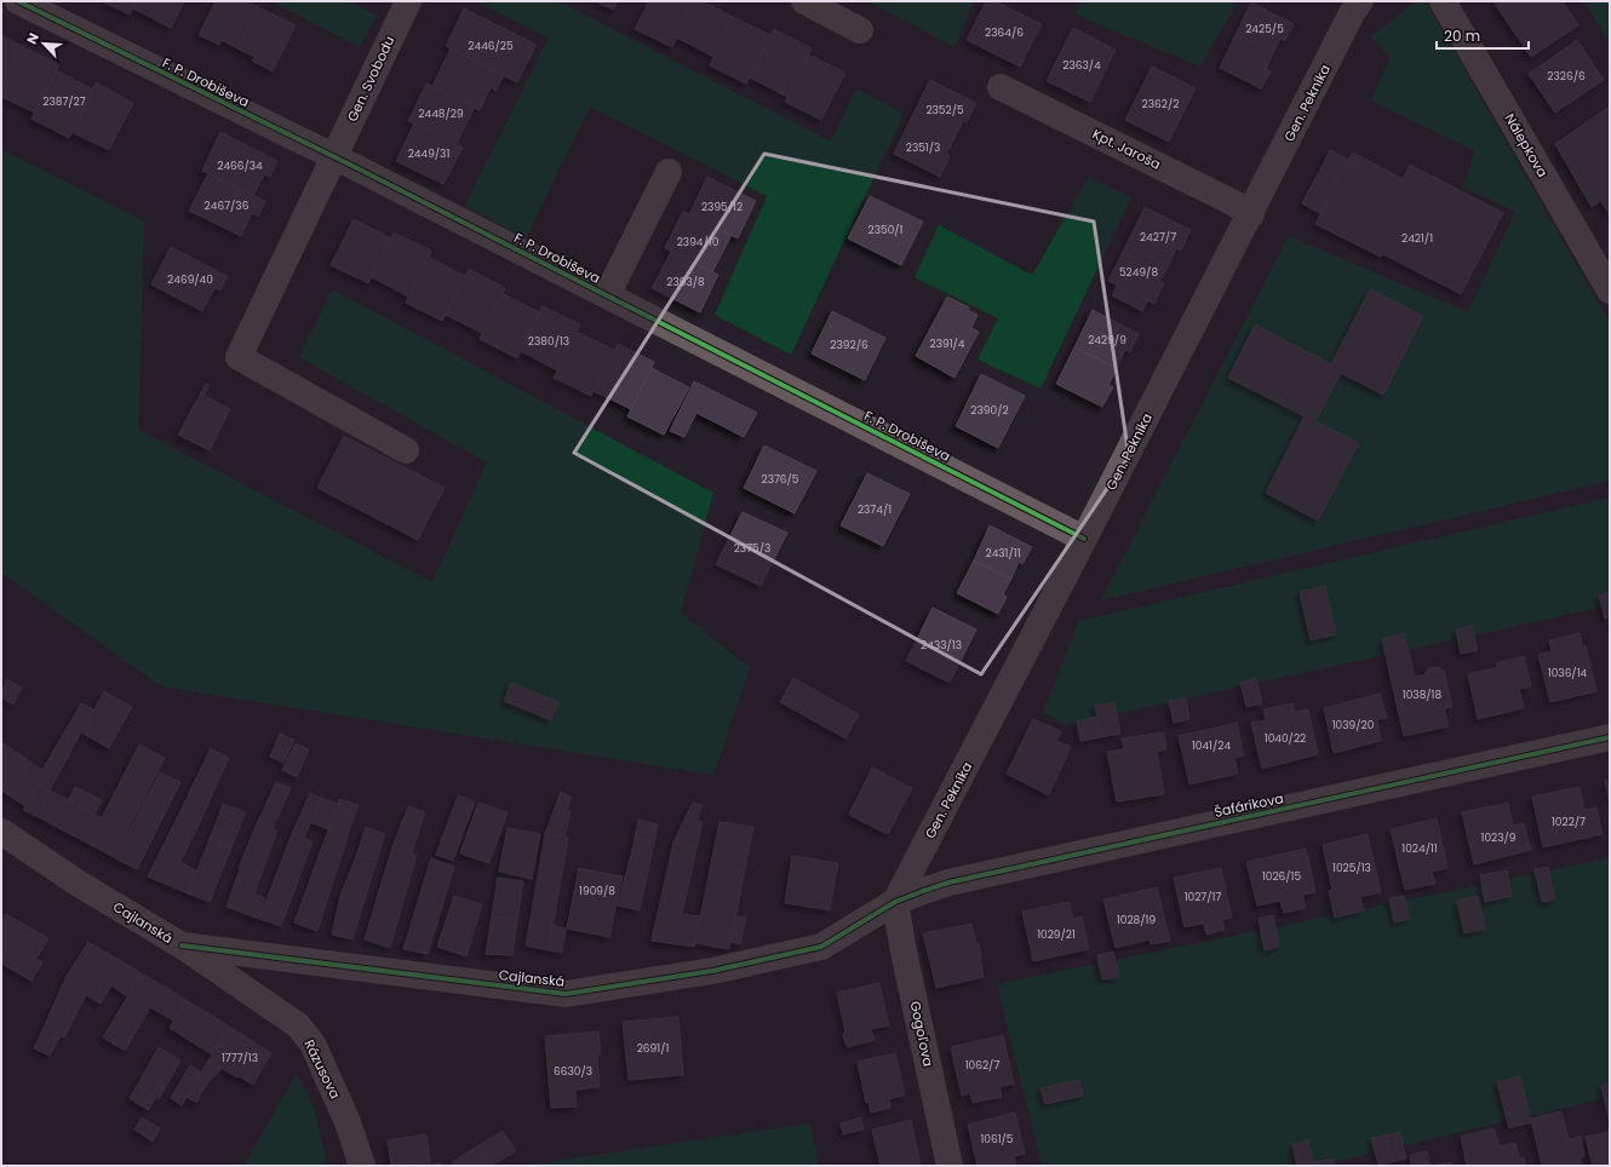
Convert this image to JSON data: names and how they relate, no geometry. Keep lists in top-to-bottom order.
{
  "streets": {
    "street": [
      "Gen. Svobodu",
      "F. P. Drobiševa",
      "Gen. Pekníka",
      "Nálepkova",
      "Kpt. Jaroša",
      "Šafárikova",
      "Cajlanská",
      "Gogoľova",
      "Rázusova"
    ]
  },
  "crossings": [
    ["Gen. Svobodu", "F. P. Drobiševa"],
    ["F. P. Drobiševa", "Gen. Pekníka"],
    ["Gen. Pekníka", "Kpt. Jaroša"],
    ["Gen. Pekníka", "Šafárikova"],
    ["Gen. Pekníka", "Cajlanská"],
    ["Gen. Pekníka", "Gogoľova"],
    ["Šafárikova", "Cajlanská"],
    ["Šafárikova", "Gogoľova"],
    ["Cajlanská", "Gogoľova"],
    ["Cajlanská", "Rázusova"]
  ],
  "house_numbers": [
    "2425/5",
    "2364/6",
    "2446/25",
    "2363/4",
    "2326/6",
    "2387/27",
    "2362/2",
    "2352/5",
    "2448/29",
    "2351/3",
    "2449/31",
    "2466/34",
    "2467/36",
    "2395/12",
    "2350/1",
    "2427/7",
    "2421/1",
    "2394/10",
    "5249/8",
    "2469/40",
    "2393/8",
    "2429/9",
    "2380/13",
    "2391/4",
    "2392/6",
    "2390/2",
    "2376/5",
    "2374/1",
    "2375/3",
    "2431/11",
    "2433/13",
    "1036/14",
    "1038/18",
    "1039/20",
    "1040/22",
    "1041/24",
    "1022/7",
    "1023/9",
    "1024/11",
    "1025/13",
    "1026/15",
    "1909/8",
    "1027/17",
    "1028/19",
    "1029/21",
    "2691/1",
    "1777/13",
    "1062/7",
    "6630/3",
    "1061/5"
  ],
  "scale_bar": "20 m",
  "north": "top left"
}
